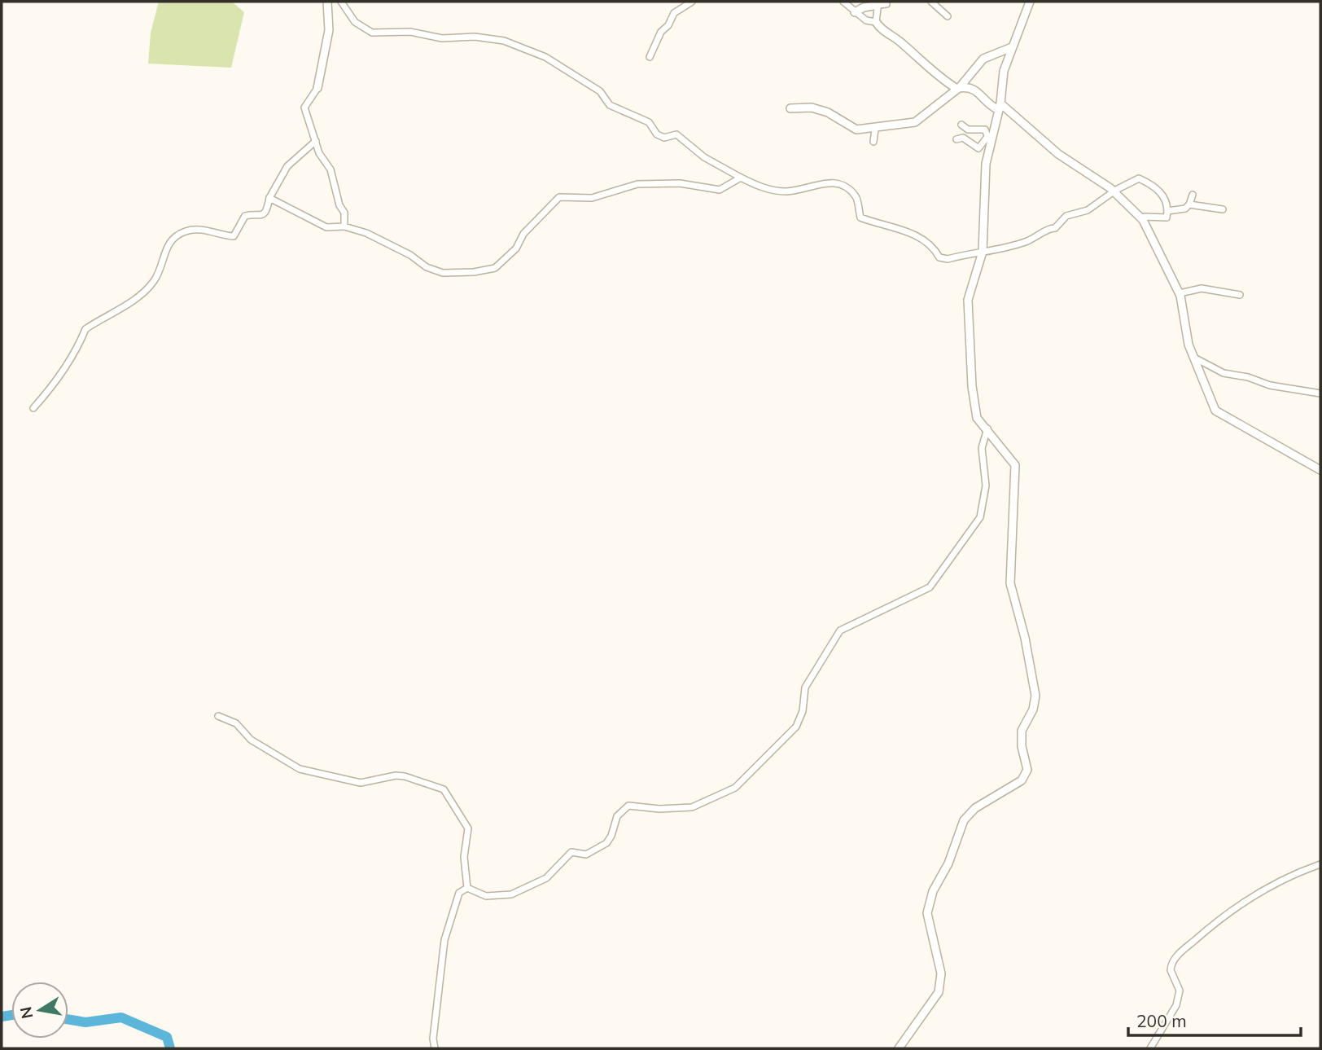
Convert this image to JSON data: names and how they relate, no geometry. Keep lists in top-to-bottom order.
{
  "scale_bar": "200 m",
  "north": "left"
}
